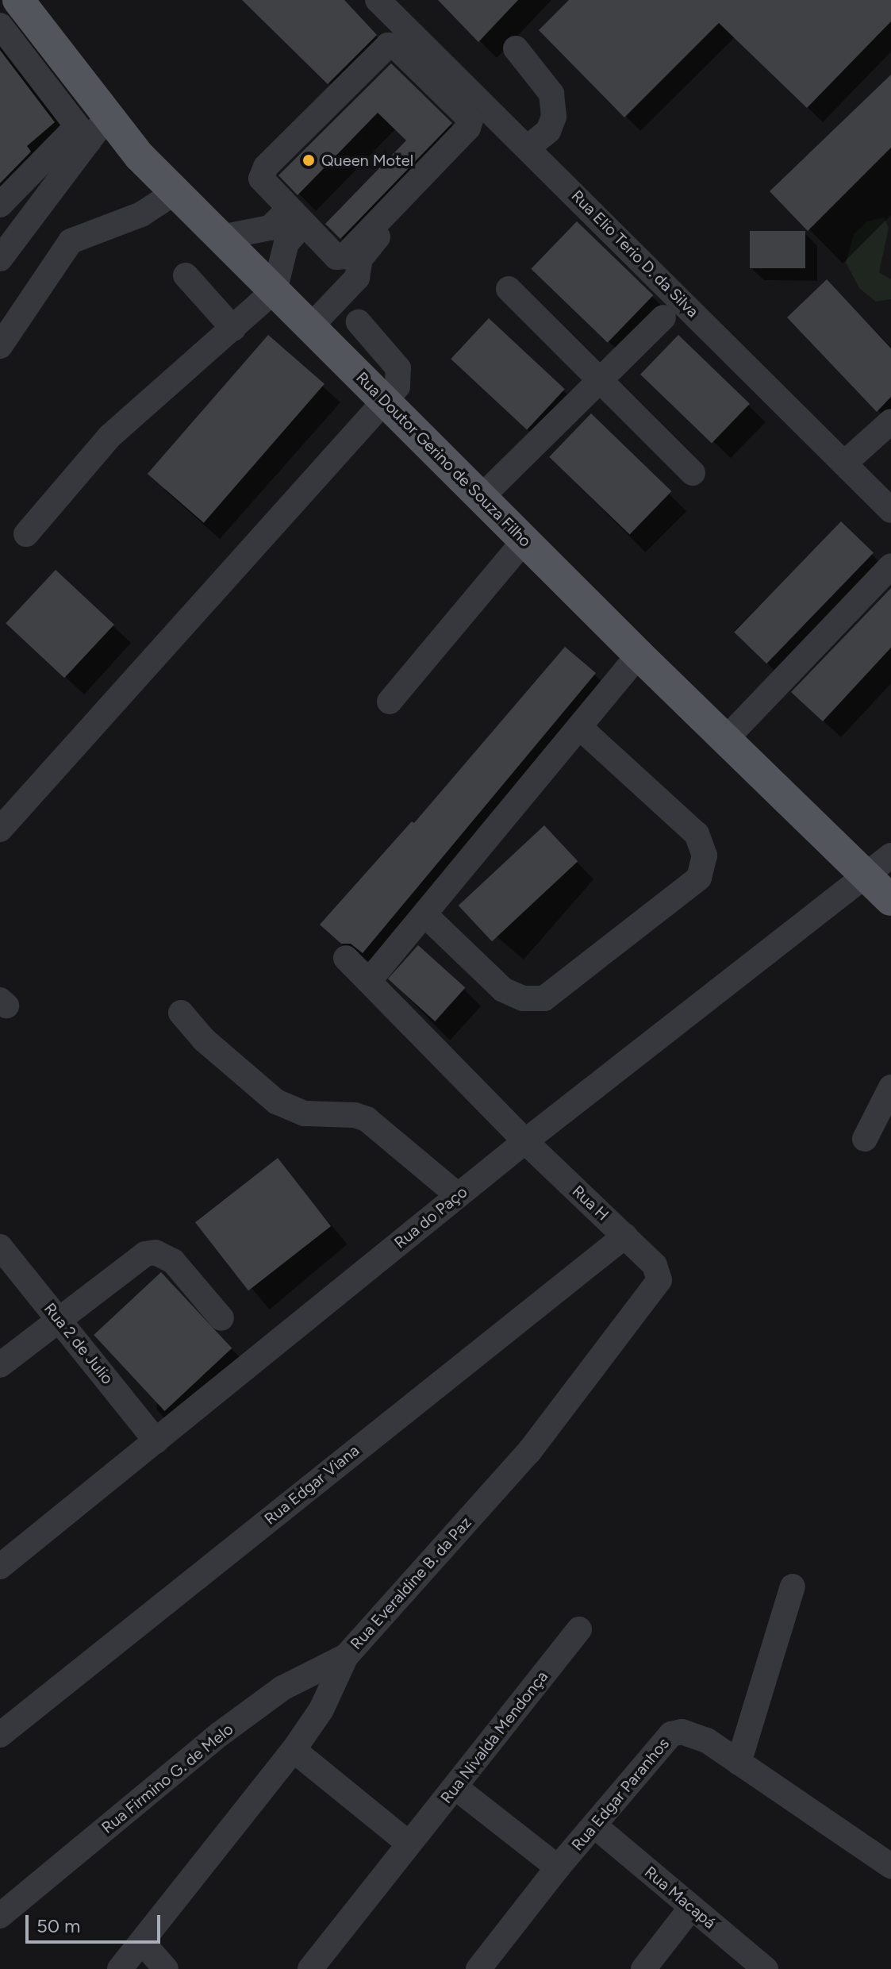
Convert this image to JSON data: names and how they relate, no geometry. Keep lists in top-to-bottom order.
{
  "streets": {
    "main road": ["Rua Doutor Gerino de Souza Filho"],
    "street": [
      "Rua Elio Terio D. da Silva",
      "Rua H",
      "Rua do Paço",
      "Rua 2 de Julio",
      "Rua Edgar Viana",
      "Rua Everaldine B. da Paz",
      "Rua Nivalda Mendonça",
      "Rua Firmino G. de Melo",
      "Rua Edgar Paranhos",
      "Rua Macapá"
    ]
  },
  "crossings": [
    ["Rua Doutor Gerino de Souza Filho", "Rua do Paço"],
    ["Rua H", "Rua do Paço"],
    ["Rua H", "Rua Edgar Viana"],
    ["Rua H", "Rua Everaldine B. da Paz"],
    ["Rua do Paço", "Rua 2 de Julio"],
    ["Rua Everaldine B. da Paz", "Rua Firmino G. de Melo"],
    ["Rua Edgar Paranhos", "Rua Macapá"]
  ],
  "places": ["Queen Motel"],
  "scale_bar": "50 m"
}
